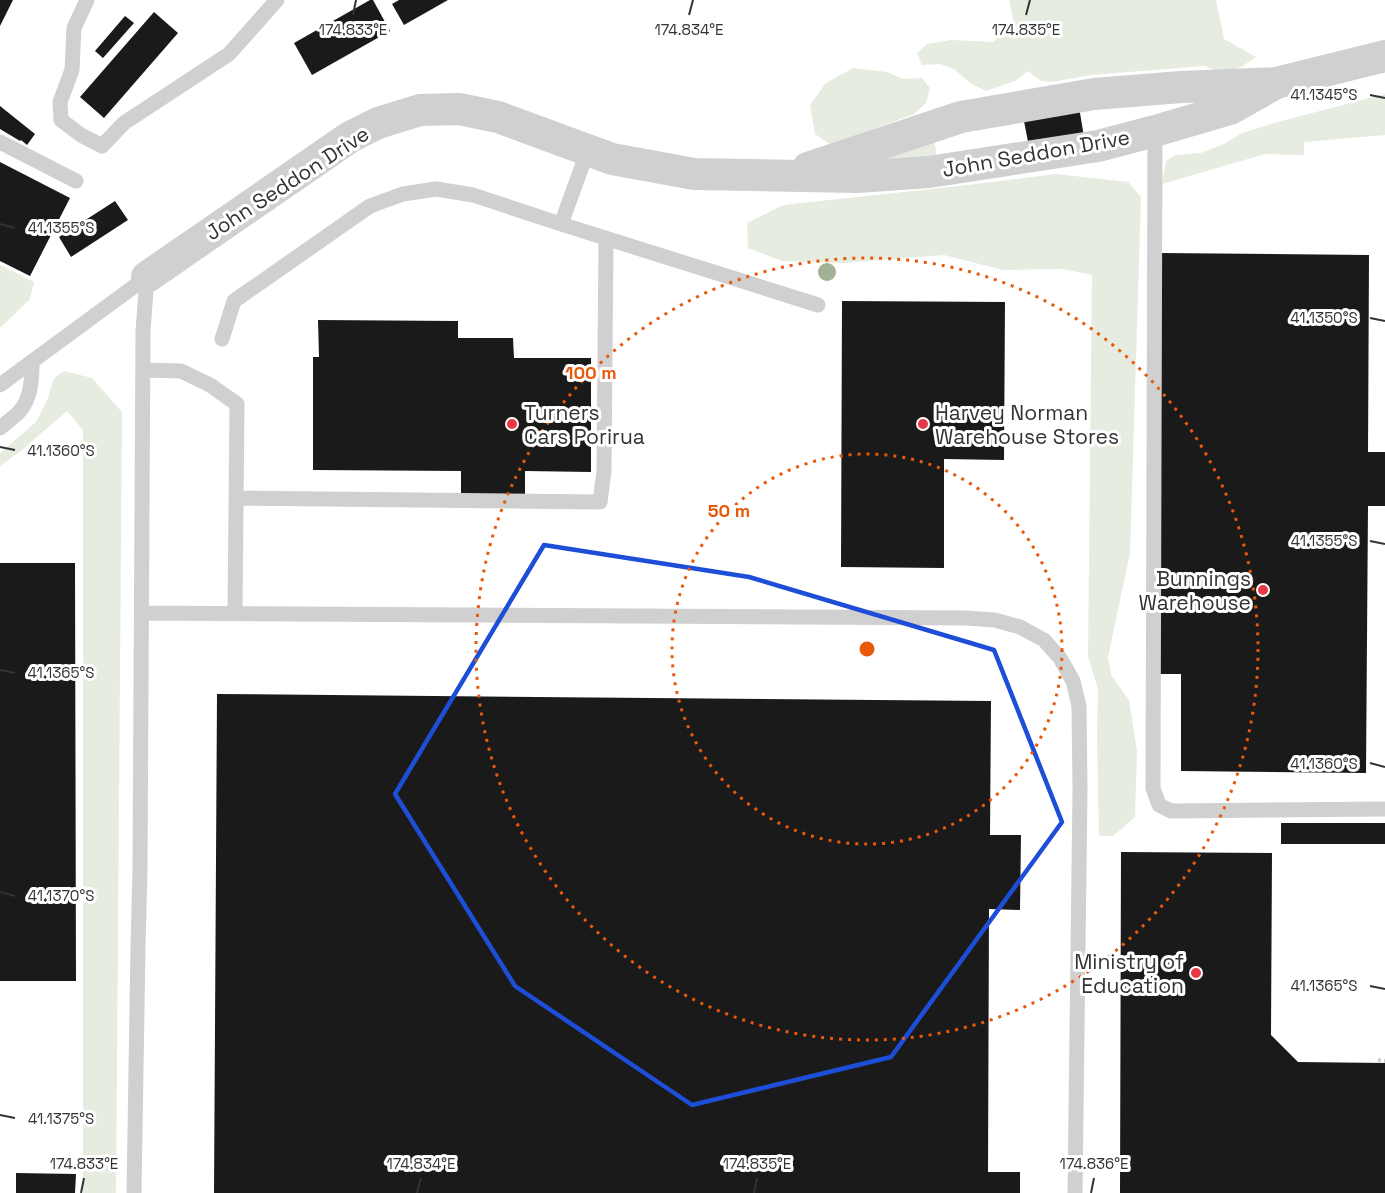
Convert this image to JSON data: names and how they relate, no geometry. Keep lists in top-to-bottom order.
{
  "streets": {
    "street": ["John Seddon Drive"]
  },
  "places": [
    "Turners Cars Porirua",
    "Harvey Norman Warehouse Stores",
    "Bunnings Warehouse",
    "Ministry of Education"
  ],
  "coordinates": [
    "174.833°E",
    "174.834°E",
    "174.835°E",
    "41.1345°S",
    "41.1355°S",
    "41.1350°S",
    "41.1360°S",
    "41.1365°S",
    "41.1370°S",
    "41.1375°S",
    "174.836°E"
  ],
  "rings": ["100 m", "50 m"]
}
